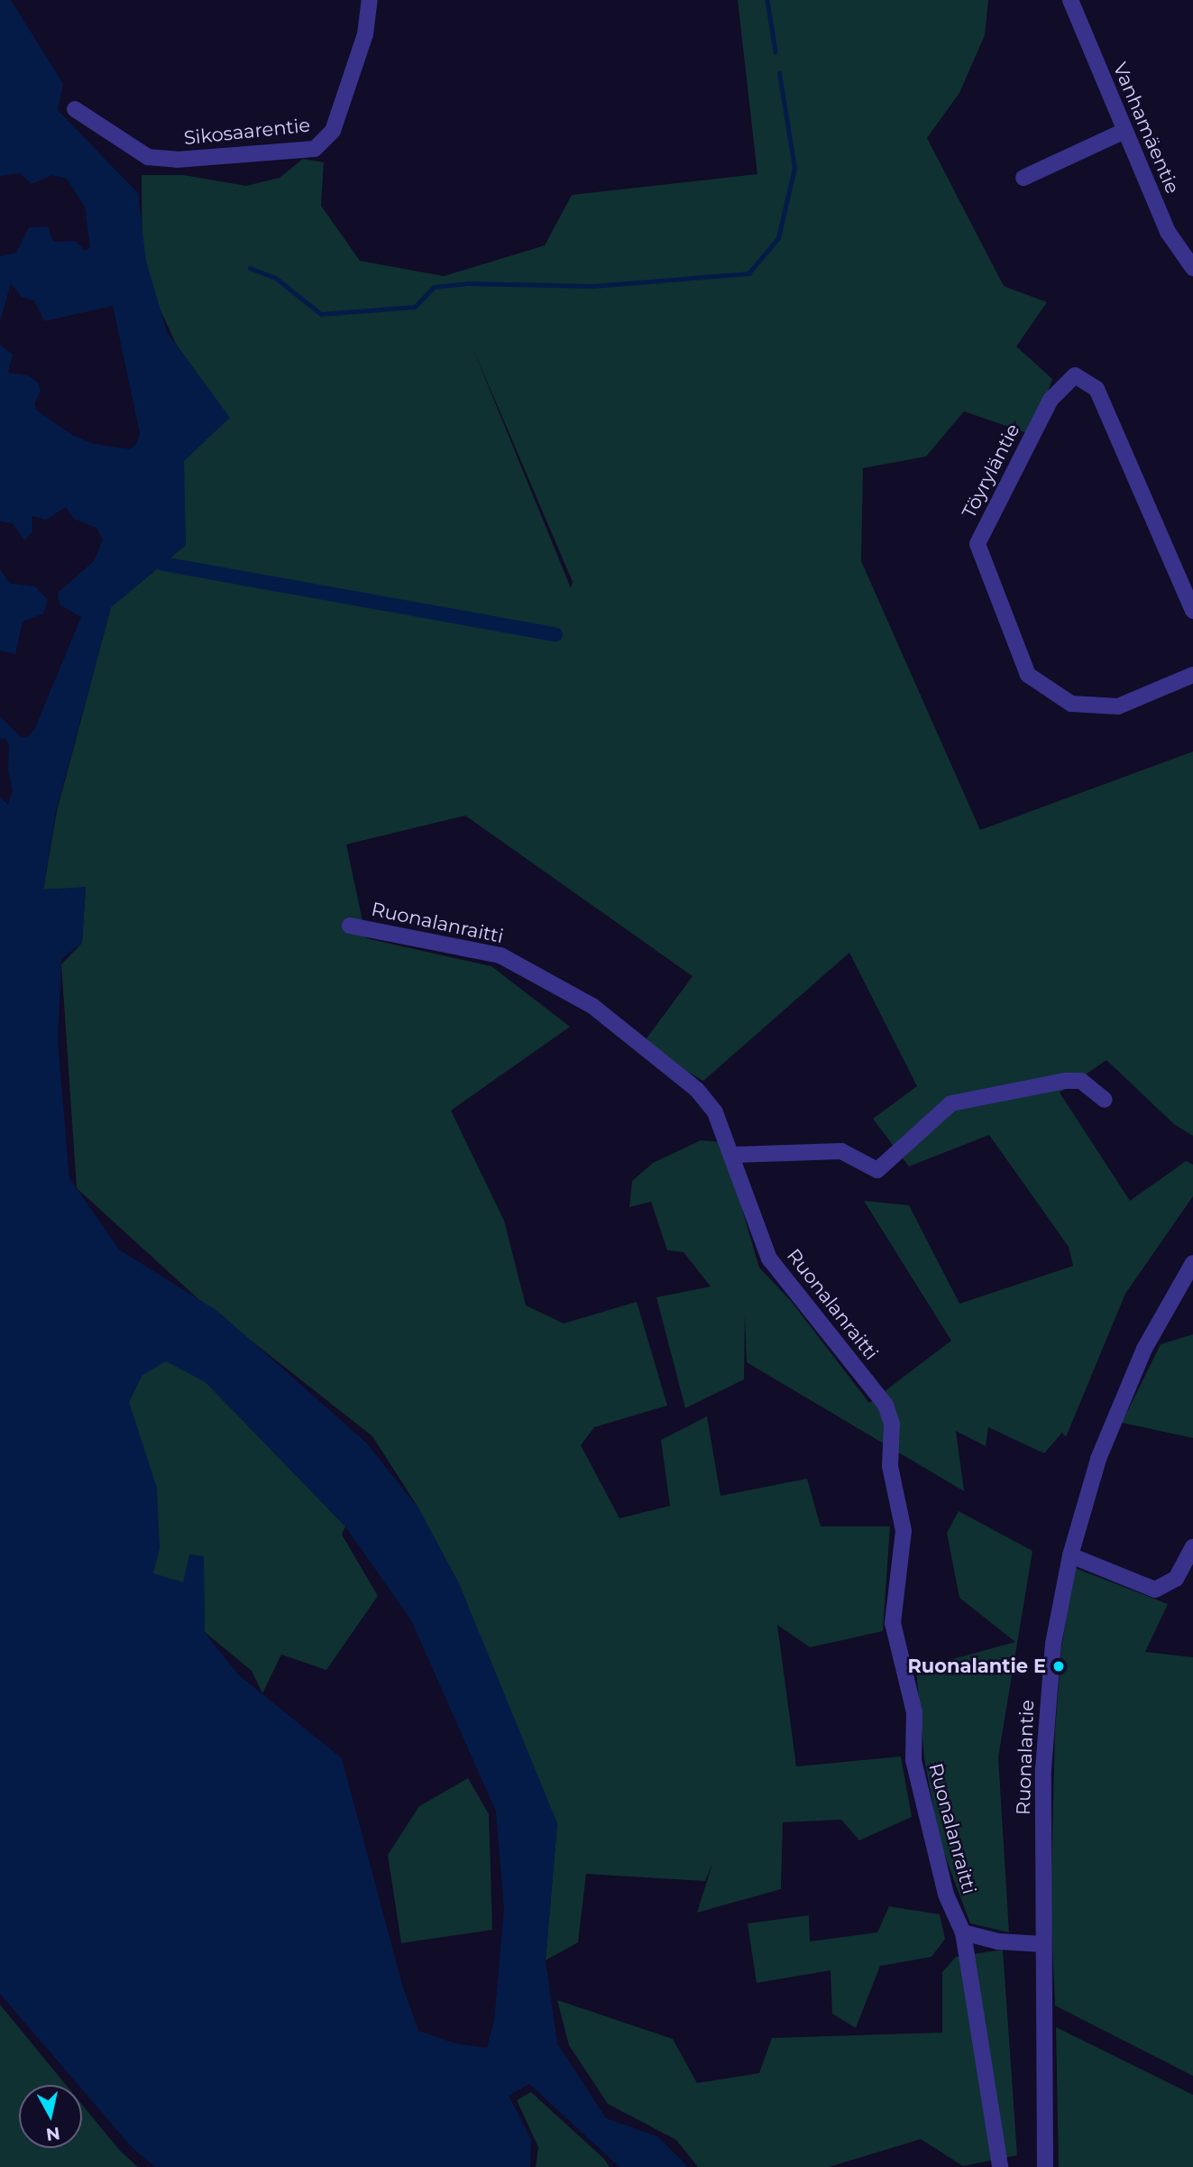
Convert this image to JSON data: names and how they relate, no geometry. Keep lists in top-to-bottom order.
{
  "streets": {
    "street": [
      "Vanhamäentie",
      "Sikosaarentie",
      "Töyryläntie",
      "Ruonalanraitti",
      "Ruonalantie"
    ]
  },
  "places": ["Ruonalantie E"],
  "north": "bottom"
}
